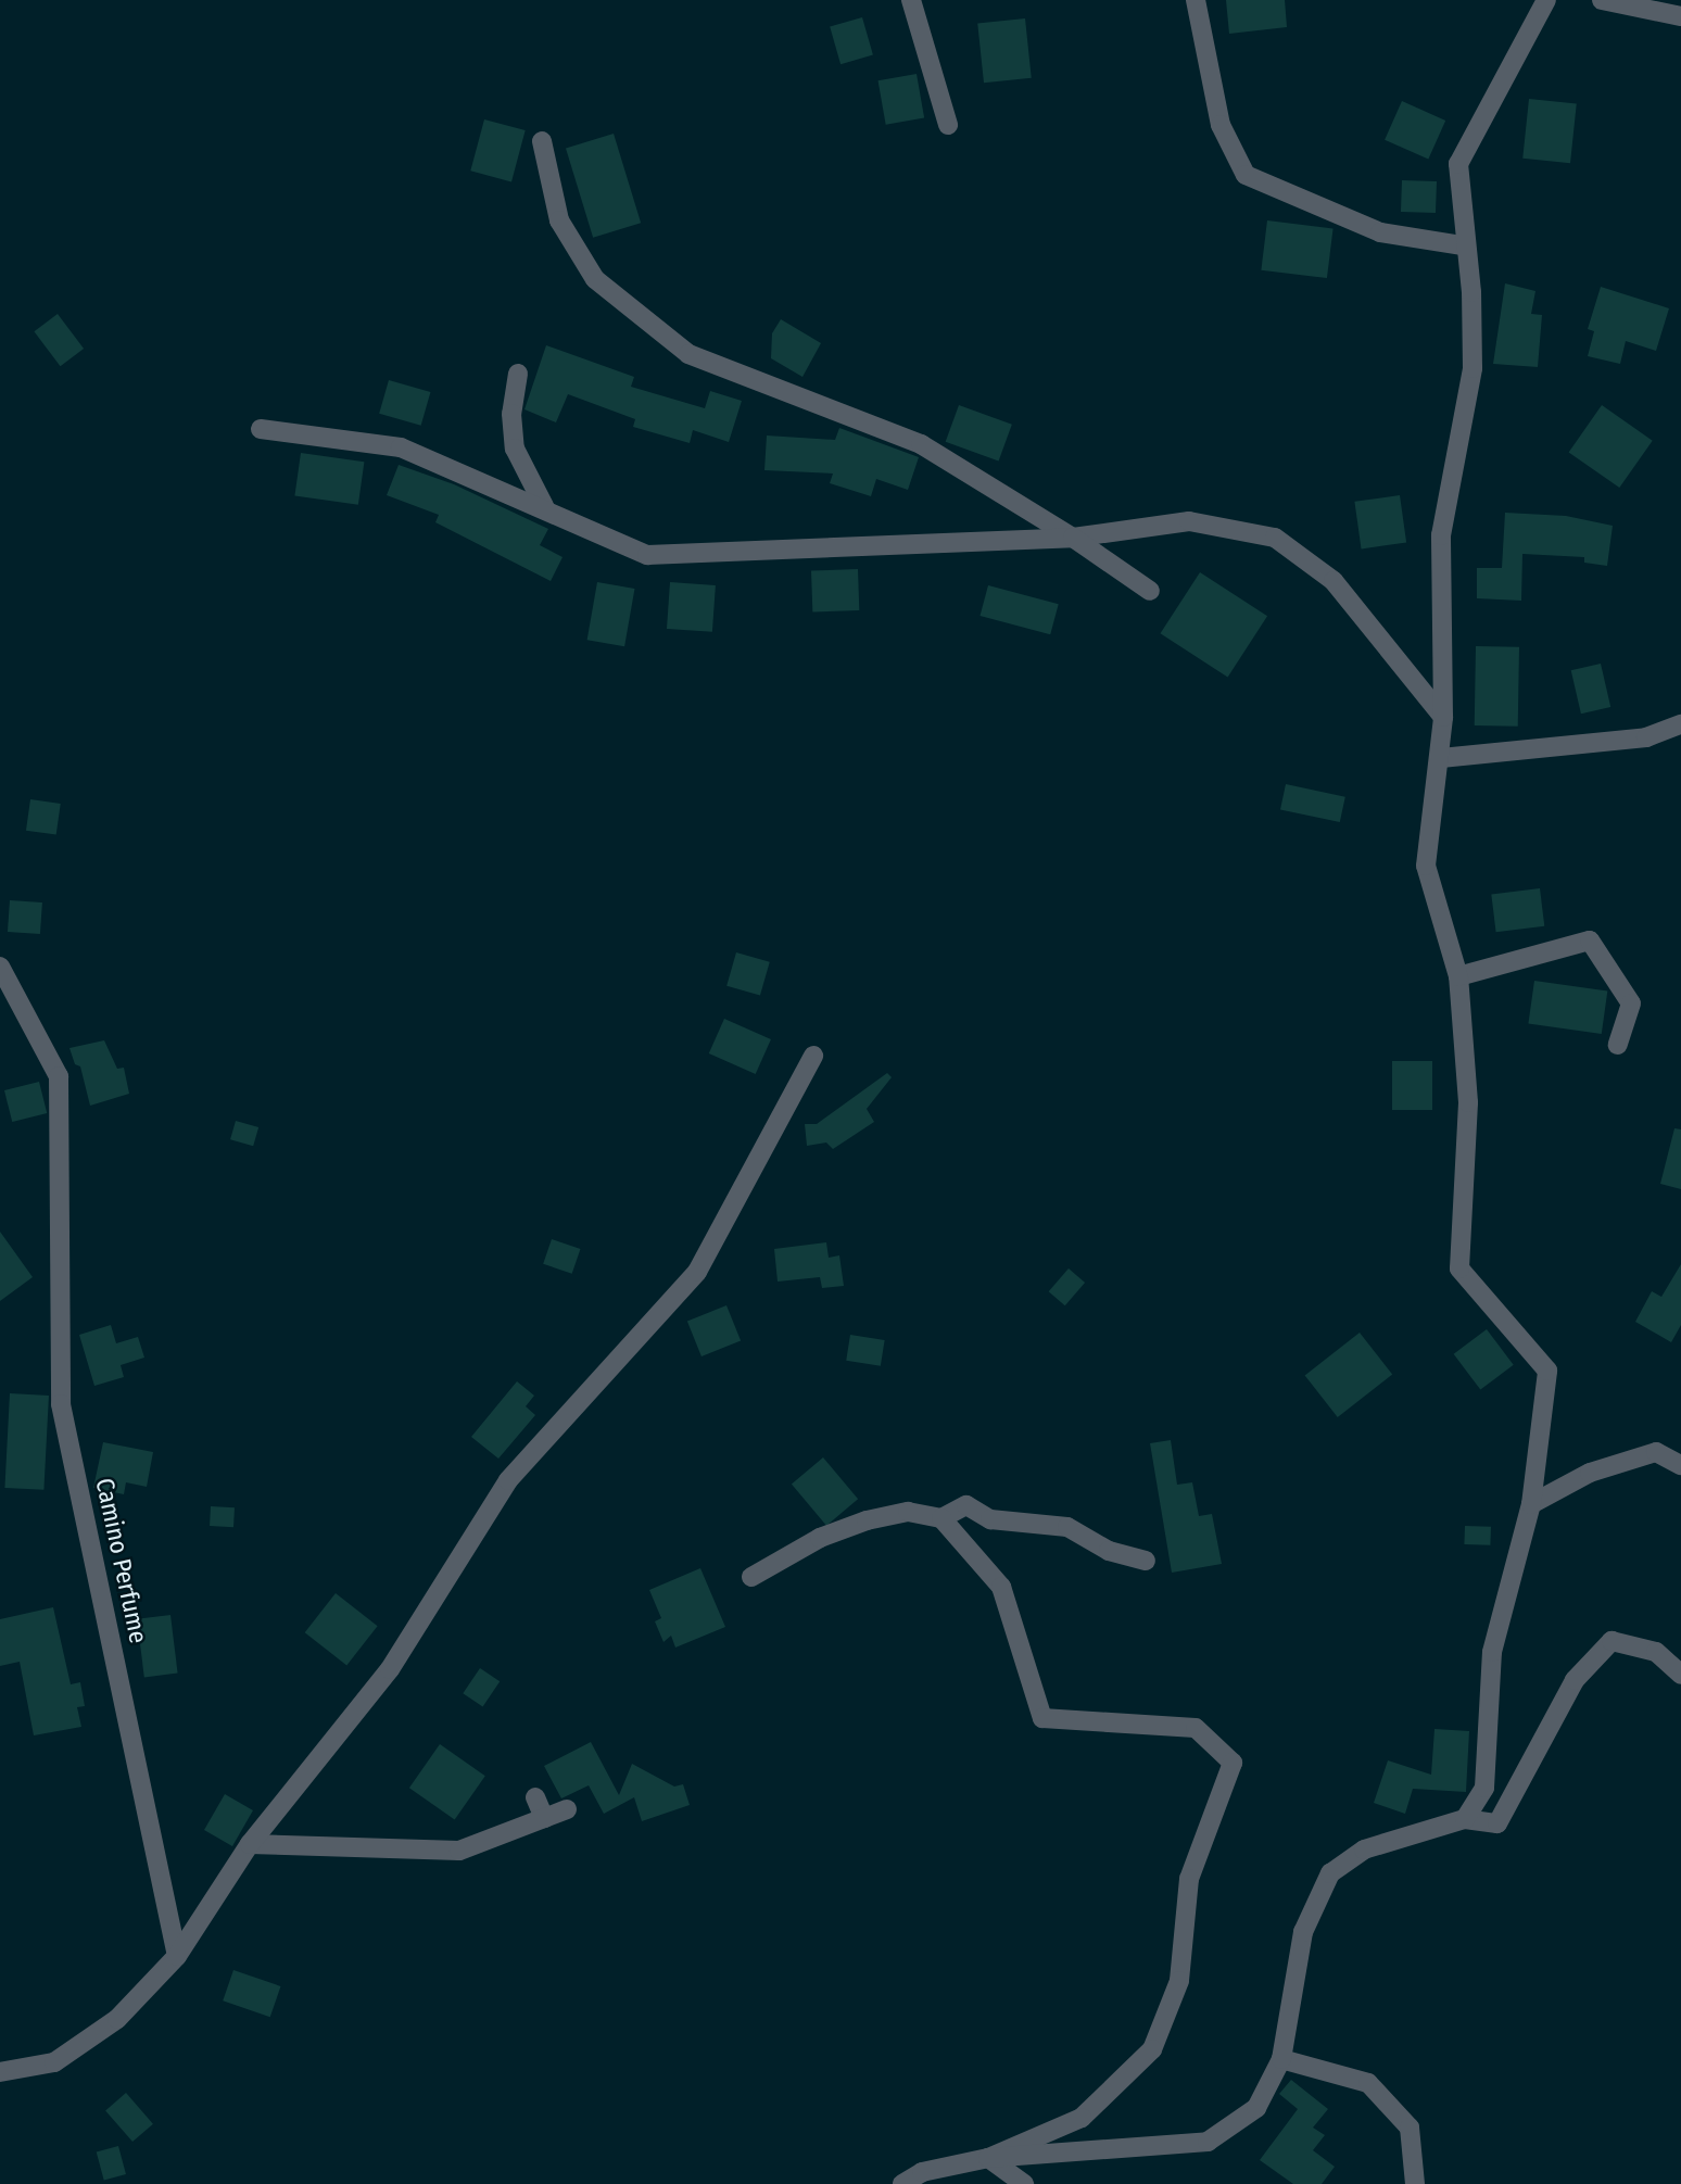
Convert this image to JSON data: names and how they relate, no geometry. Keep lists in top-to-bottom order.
{
  "streets": {
    "street": ["Camino Perfume"]
  }
}
